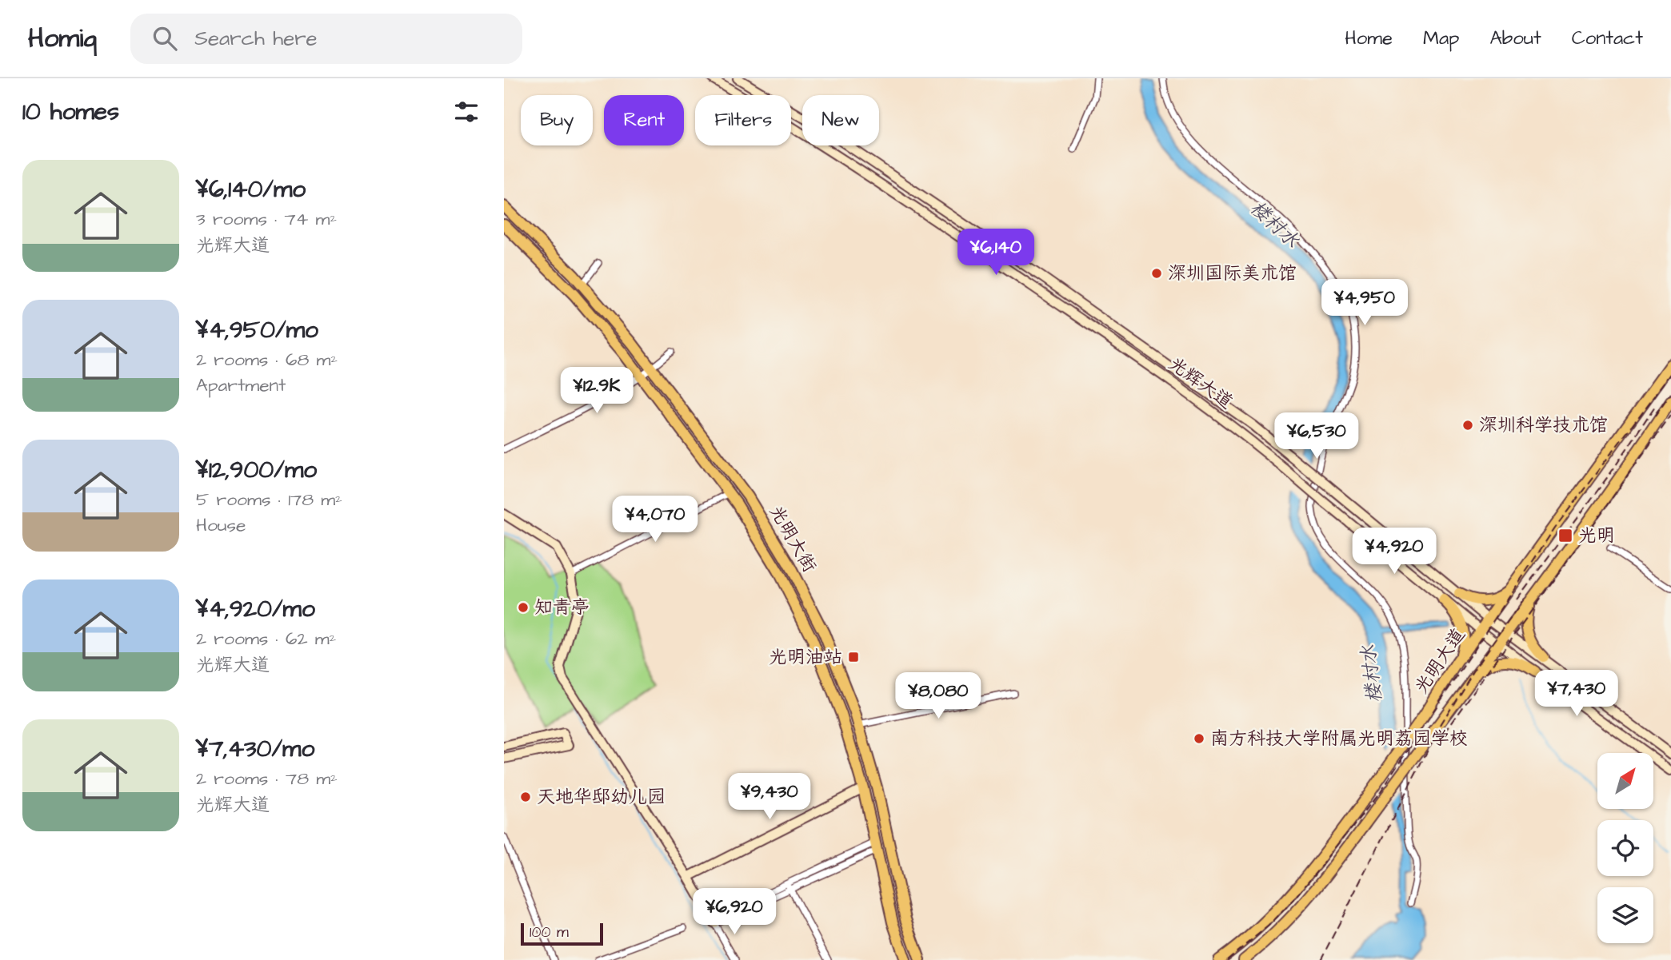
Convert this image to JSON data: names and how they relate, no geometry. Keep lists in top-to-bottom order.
{
  "streets": {
    "main road": ["光辉大道", "光明大街", "光明大道"]
  },
  "crossings": [
    ["光辉大道", "光明大道"]
  ],
  "water": ["楼村水"],
  "places": {
    "other": [
      "深圳国际美术馆",
      "深圳科学技术馆",
      "知青亭",
      "南方科技大学附属光明荔园学校",
      "天地华邸幼儿园"
    ],
    "transit": ["光明", "光明油站"]
  },
  "scale_bar": "100 m",
  "north": "top right",
  "page": {
    "header": "Homiq",
    "search": "Search here",
    "nav": [
      "Home",
      "Map",
      "About",
      "Contact"
    ],
    "heading": "10 homes",
    "chip": [
      "Buy",
      "Rent",
      "Filters",
      "New"
    ],
    "list": [
      {
        "name": "¥6,140/mo",
        "note": "3 rooms · 74 m² · 光辉大道"
      },
      {
        "name": "¥4,950/mo",
        "note": "2 rooms · 68 m² · Apartment"
      },
      {
        "name": "¥12,900/mo",
        "note": "5 rooms · 178 m² · House"
      },
      {
        "name": "¥4,920/mo",
        "note": "2 rooms · 62 m² · 光辉大道"
      },
      {
        "name": "¥7,430/mo",
        "note": "2 rooms · 78 m² · 光辉大道"
      }
    ],
    "price": [
      "¥6,140",
      "¥4,950",
      "¥12.9K",
      "¥6,530",
      "¥4,070",
      "¥4,920",
      "¥7,430",
      "¥8,080",
      "¥9,430",
      "¥6,920"
    ],
    "scale": "100 m"
  }
}
